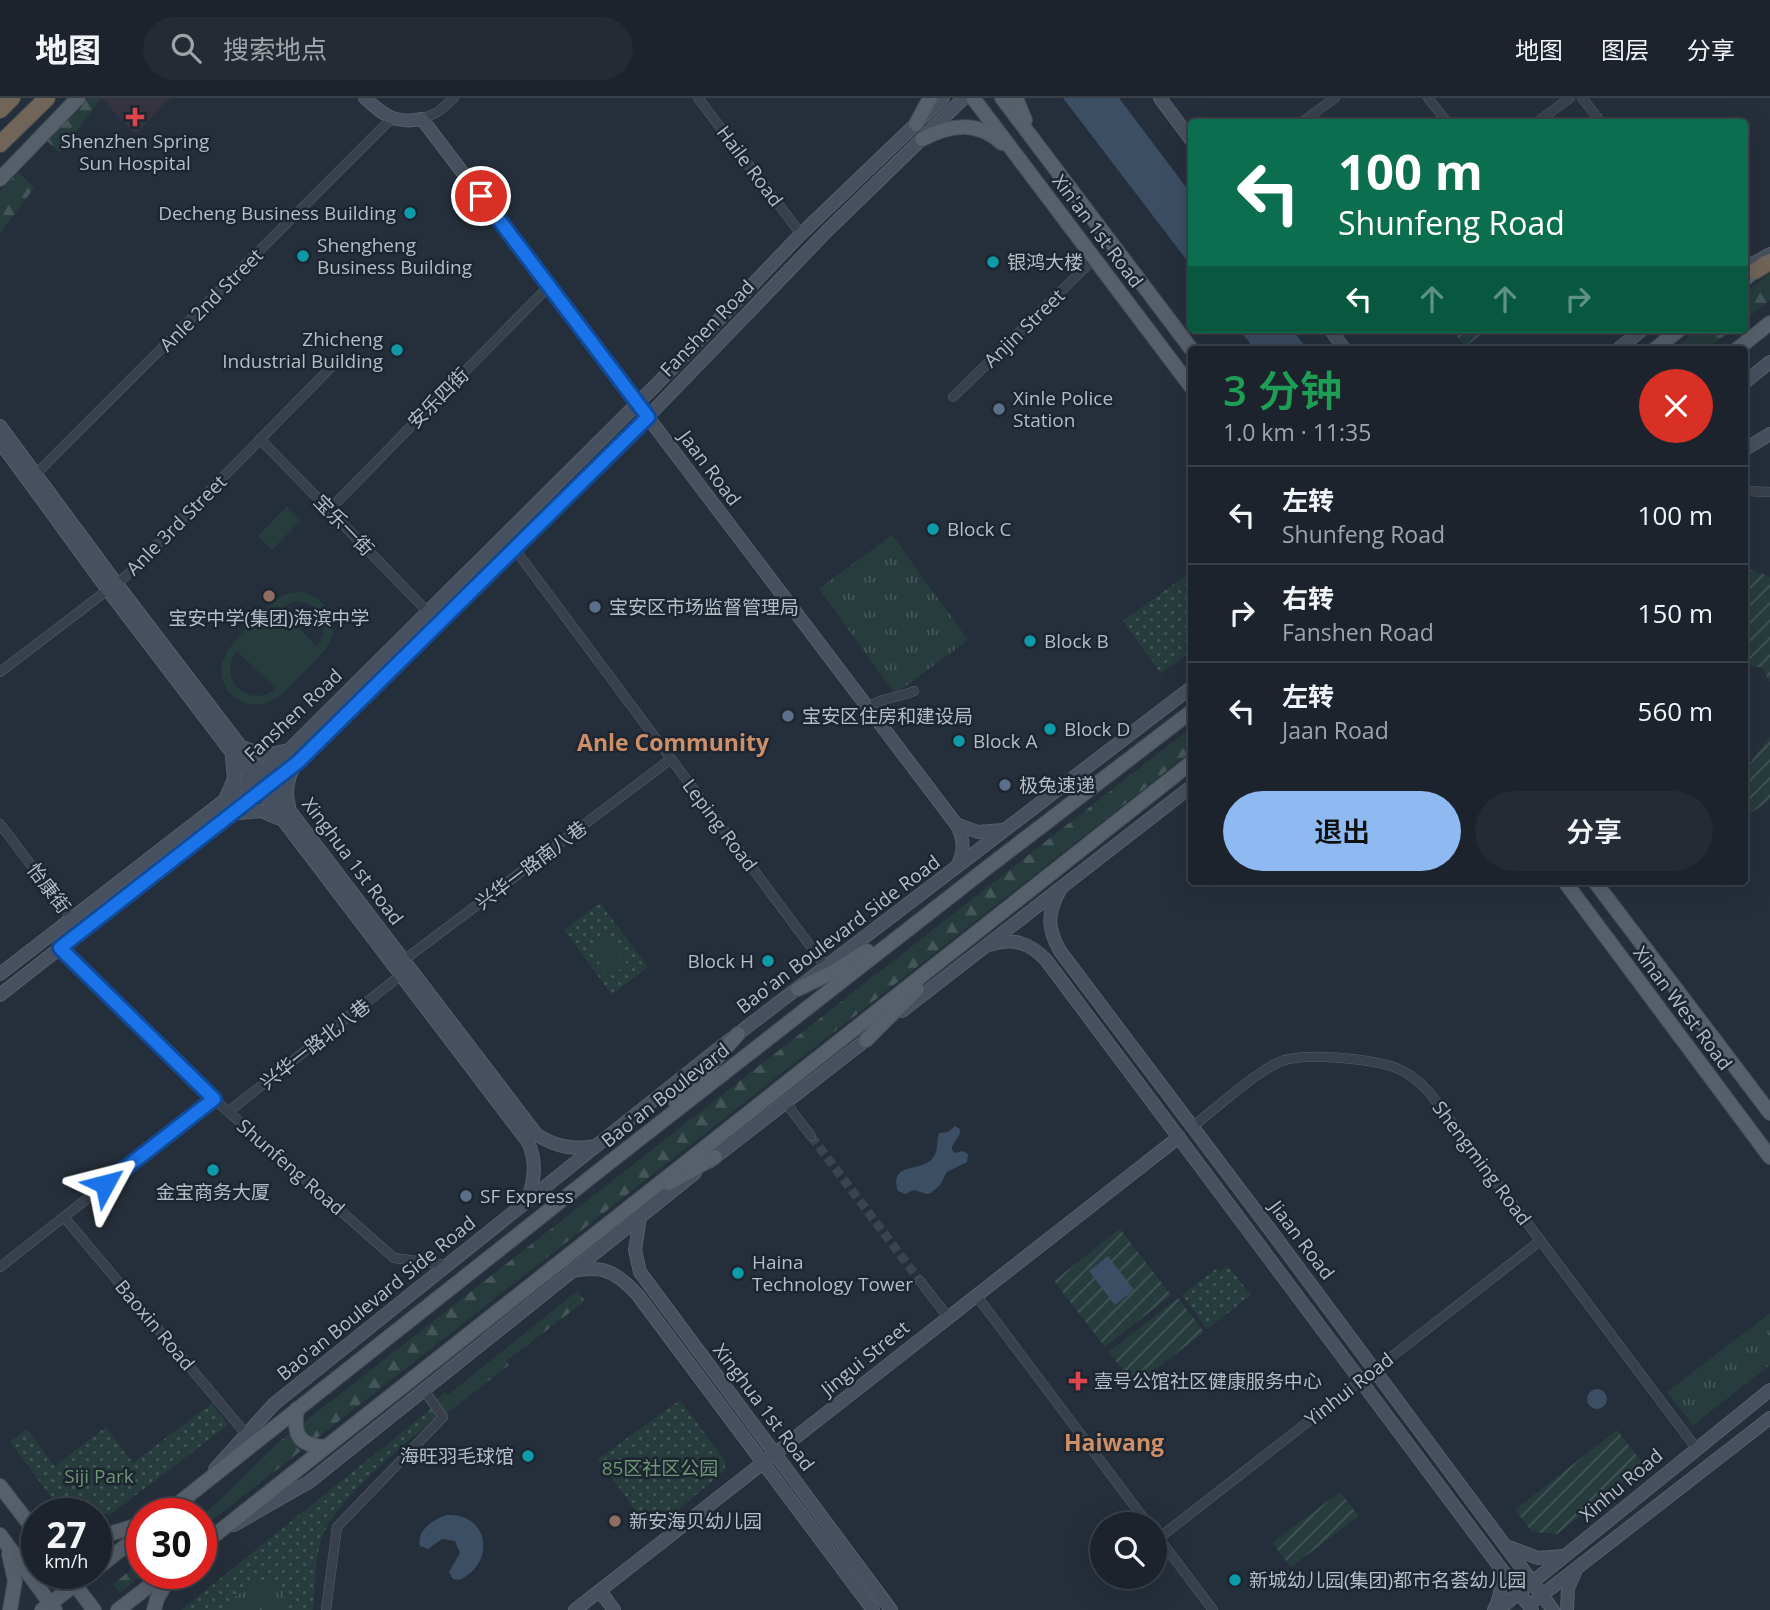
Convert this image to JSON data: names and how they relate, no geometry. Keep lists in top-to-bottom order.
{
  "streets": {
    "main road": [
      "Xin'an 1st Road",
      "Fanshen Road",
      "Jaan Road",
      "Xinghua 1st Road",
      "Bao'an Boulevard Side Road",
      "Xinan West Road",
      "Bao'an Boulevard",
      "Jiaan Road",
      "Jingui Street",
      "Xinhu Road"
    ],
    "street": [
      "Haile Road",
      "Anle 2nd Street",
      "Anjin Street",
      "安乐四街",
      "Anle 3rd Street",
      "宝乐一街",
      "Leping Road",
      "兴华一路南八巷",
      "怡康街",
      "兴华一路北八巷",
      "Shengming Road",
      "Shunfeng Road",
      "Baoxin Road",
      "Yinhui Road"
    ]
  },
  "crossings": [
    ["Haile Road", "Fanshen Road"],
    ["Xin'an 1st Road", "Anjin Street"],
    ["Anle 2nd Street", "Xinghua 1st Road"],
    ["Fanshen Road", "Jaan Road"],
    ["Fanshen Road", "宝乐一街"],
    ["Fanshen Road", "Leping Road"],
    ["Fanshen Road", "Xinghua 1st Road"],
    ["Fanshen Road", "怡康街"],
    ["Fanshen Road", "Shunfeng Road"],
    ["安乐四街", "Jaan Road"],
    ["安乐四街", "宝乐一街"],
    ["Anle 3rd Street", "宝乐一街"],
    ["Anle 3rd Street", "Xinghua 1st Road"],
    ["Leping Road", "兴华一路南八巷"],
    ["Leping Road", "Bao'an Boulevard Side Road"],
    ["Xinghua 1st Road", "兴华一路南八巷"],
    ["Xinghua 1st Road", "Bao'an Boulevard Side Road"],
    ["Xinghua 1st Road", "兴华一路北八巷"],
    ["Xinghua 1st Road", "Jingui Street"],
    ["Bao'an Boulevard Side Road", "Bao'an Boulevard"],
    ["Bao'an Boulevard Side Road", "Shunfeng Road"],
    ["Bao'an Boulevard Side Road", "Baoxin Road"],
    ["兴华一路北八巷", "Shunfeng Road"],
    ["Shengming Road", "Jiaan Road"],
    ["Shengming Road", "Yinhui Road"],
    ["Shengming Road", "Xinhu Road"],
    ["Jiaan Road", "Jingui Street"],
    ["Jiaan Road", "Yinhui Road"],
    ["Jiaan Road", "Xinhu Road"]
  ],
  "districts": ["Anle Community", "Haiwang"],
  "parks": ["85区社区公园", "Siji Park"],
  "places": {
    "health": ["Shenzhen Spring Sun Hospital", "壹号公馆社区健康服务中心"],
    "other": [
      "Decheng Business Building",
      "Shengheng Business Building",
      "银鸿大楼",
      "Zhicheng Industrial Building",
      "Xinle Police Station",
      "Block C",
      "宝安中学(集团)海滨中学",
      "宝安区市场监督管理局",
      "Block B",
      "宝安区住房和建设局",
      "Block D",
      "Block A",
      "极兔速递",
      "Block H",
      "金宝商务大厦",
      "SF Express",
      "Haina Technology Tower",
      "海旺羽毛球馆",
      "新安海贝幼儿园",
      "新城幼儿园(集团)都市名荟幼儿园"
    ]
  },
  "page": {
    "header": "地图",
    "search": "搜索地点",
    "nav": ["地图", "图层", "分享"],
    "turn": ["100 m", "Shunfeng Road"],
    "heading": ["3 分钟", "1.0 km · 11:35"],
    "list": [
      {
        "name": "左转",
        "note": "Shunfeng Road",
        "value": "100 m"
      },
      {
        "name": "右转",
        "note": "Fanshen Road",
        "value": "150 m"
      },
      {
        "name": "左转",
        "note": "Jaan Road",
        "value": "560 m"
      }
    ],
    "buttons": ["退出", "分享"],
    "speed": "27 km/h",
    "limit": "30"
  }
}
